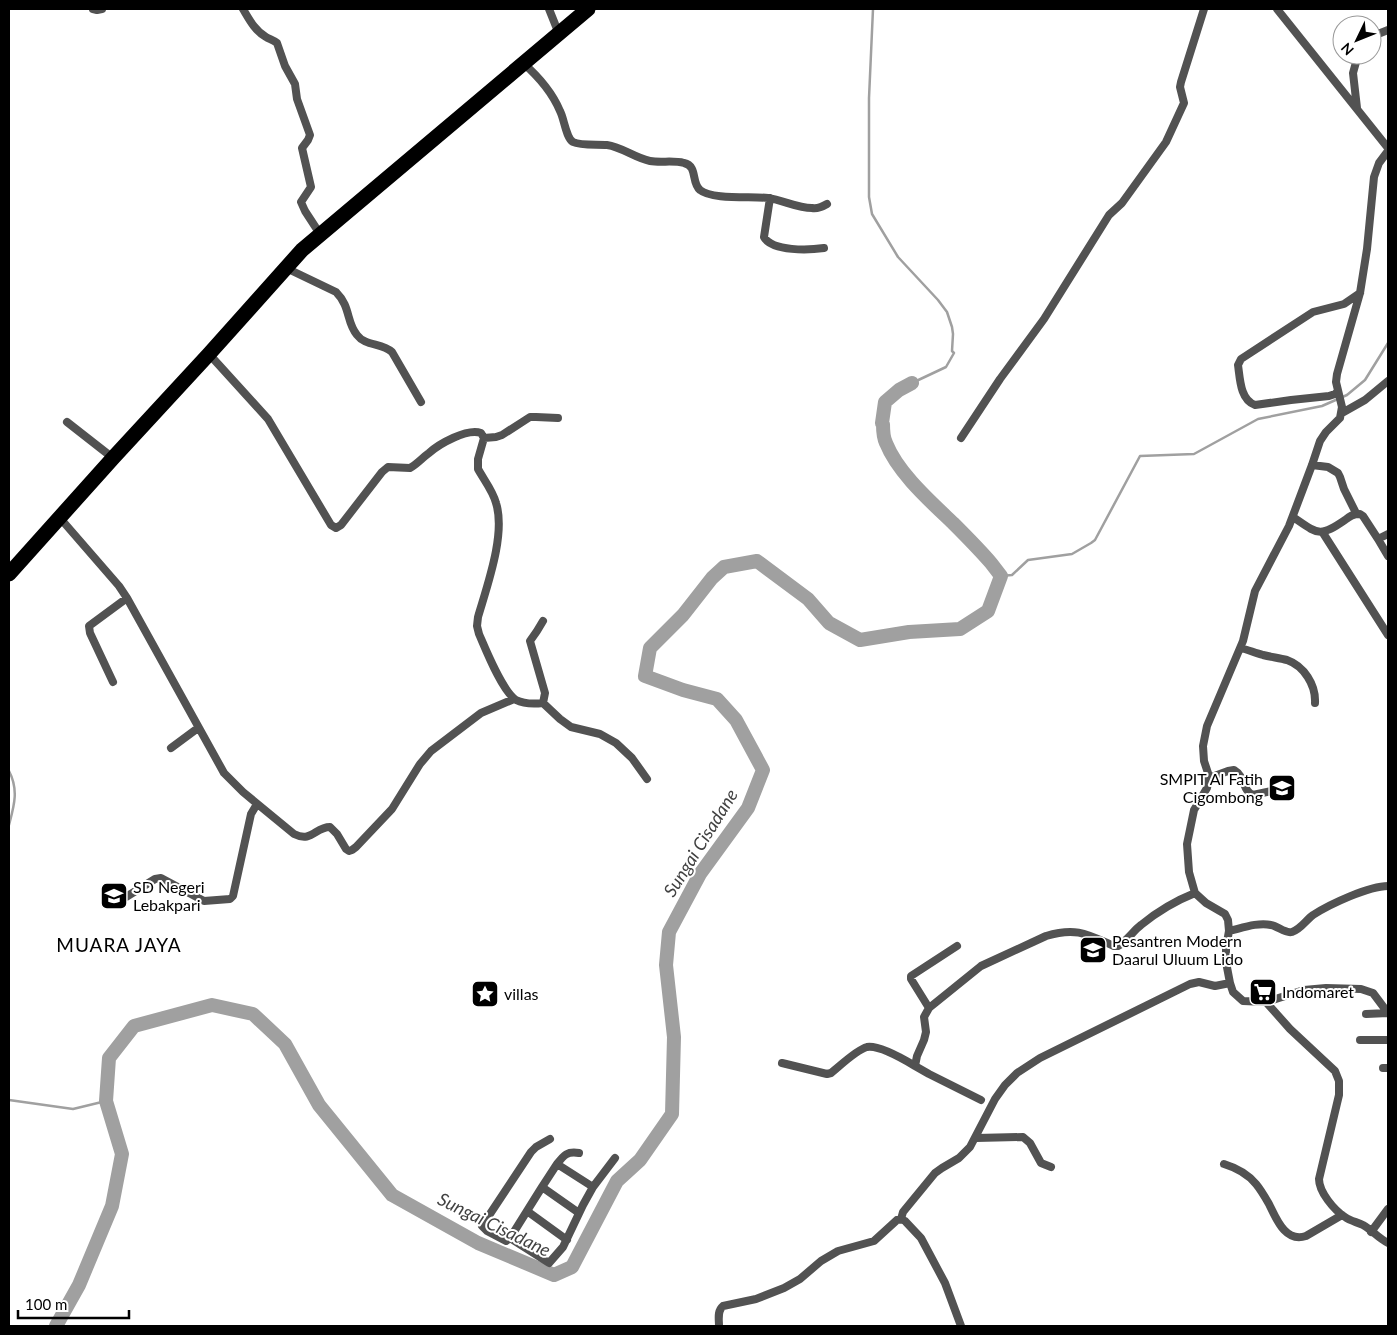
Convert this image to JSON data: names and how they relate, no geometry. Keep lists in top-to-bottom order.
{
  "districts": ["MUARA JAYA"],
  "water": ["Sungai Cisadane"],
  "places": {
    "school or university": ["SMPIT Al Fatih Cigombong", "SD Negeri Lebakpari", "Pesantren Modern Daarul Uluum Lido"],
    "supermarket": ["Indomaret"],
    "place": ["villas"]
  },
  "scale_bar": "100 m",
  "north": "bottom left"
}
